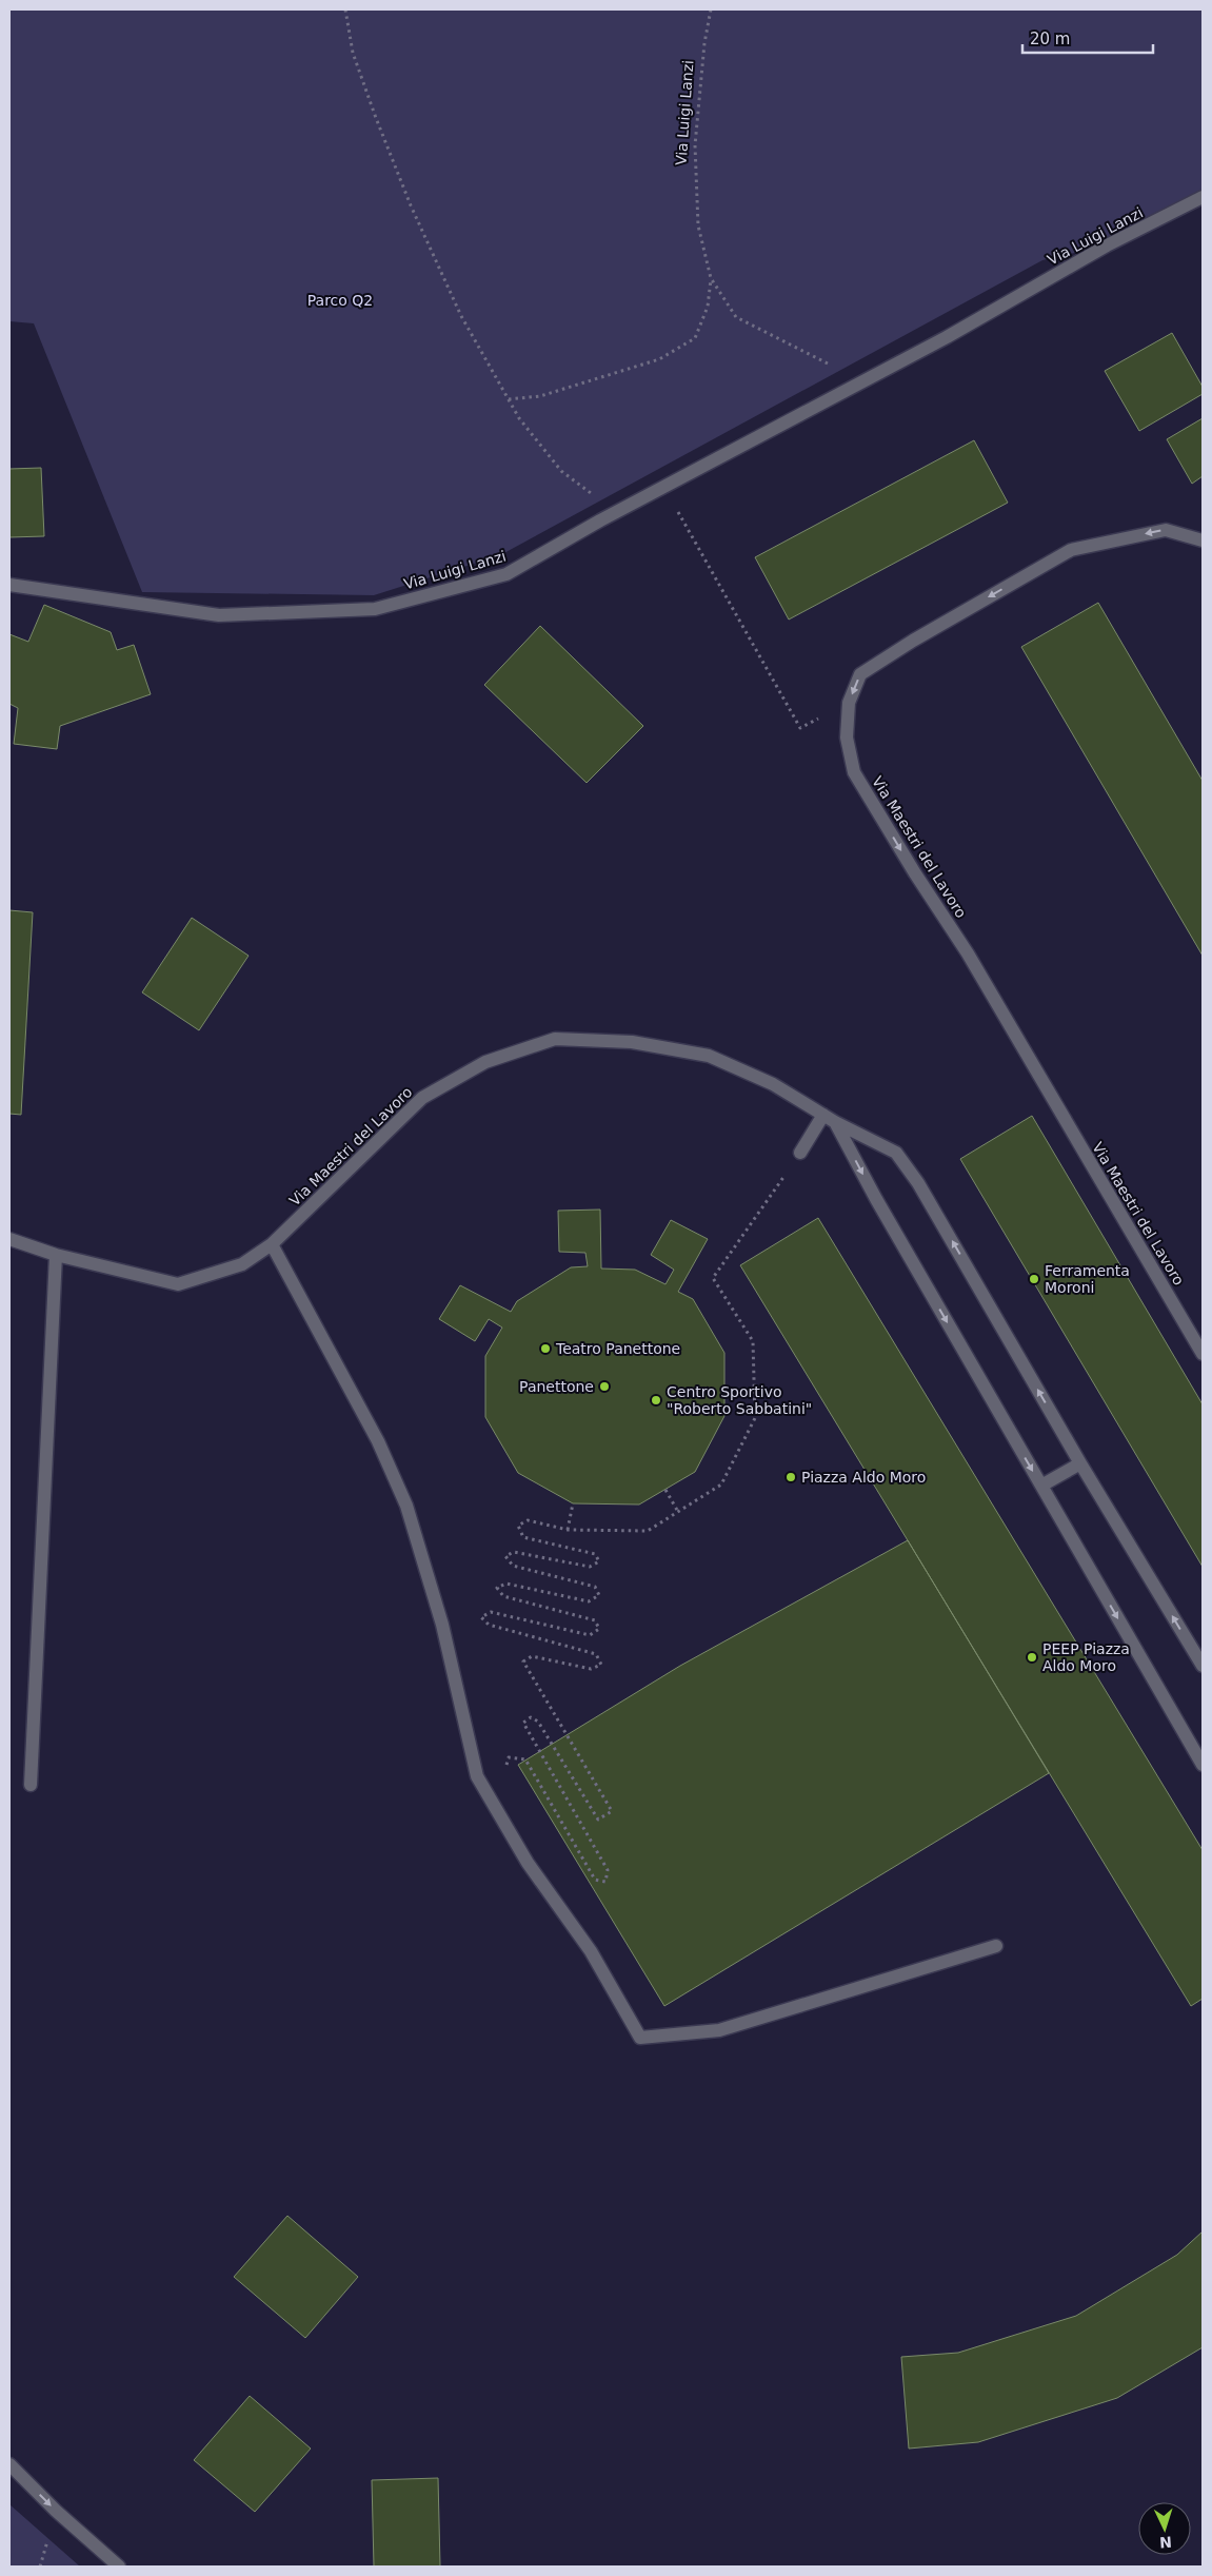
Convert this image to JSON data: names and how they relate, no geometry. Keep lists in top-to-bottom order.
{
  "streets": {
    "street": ["Via Luigi Lanzi", "Via Maestri del Lavoro"]
  },
  "parks": ["Parco Q2"],
  "places": [
    "Ferramenta Moroni",
    "Teatro Panettone",
    "Panettone",
    "Centro Sportivo \"Roberto Sabbatini\"",
    "Piazza Aldo Moro",
    "PEEP Piazza Aldo Moro"
  ],
  "scale_bar": "20 m",
  "north": "bottom"
}
